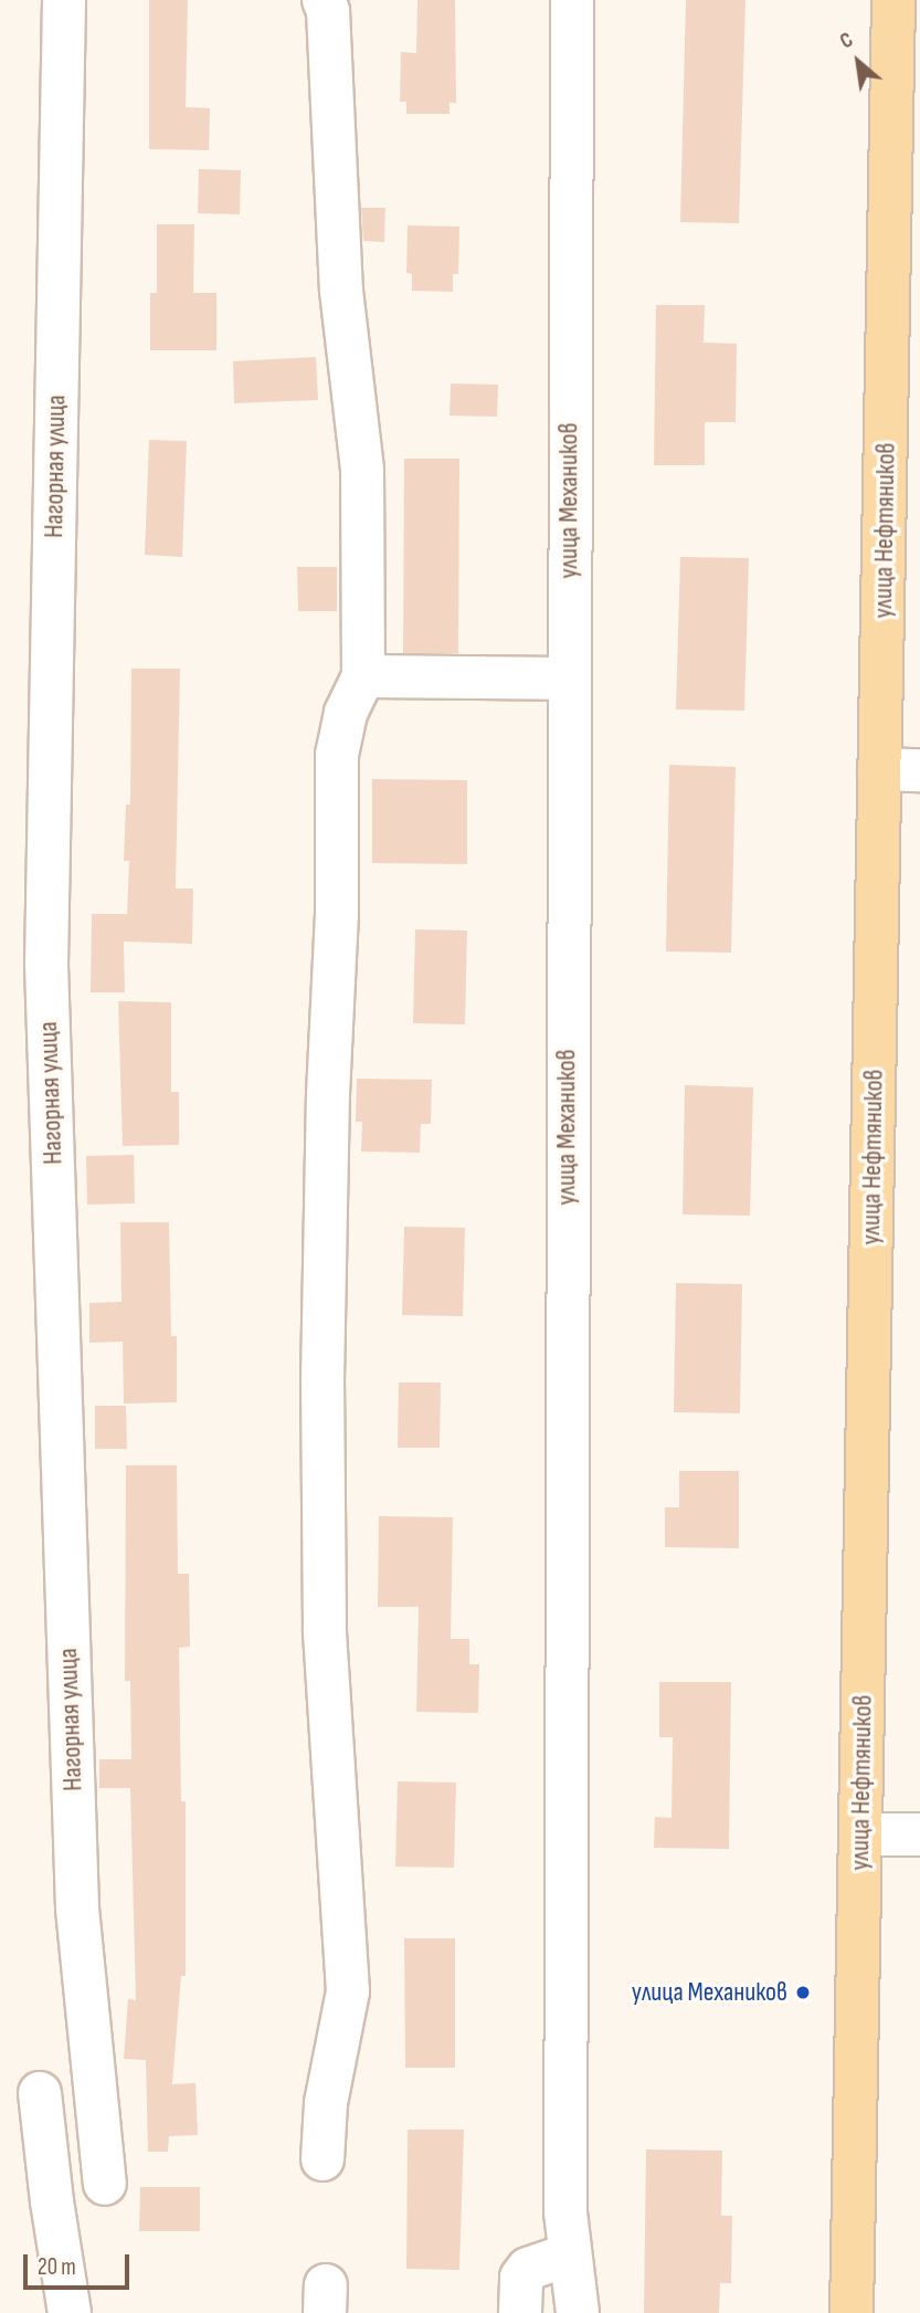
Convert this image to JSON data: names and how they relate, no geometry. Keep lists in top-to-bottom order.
{
  "streets": {
    "main road": ["улица Нефтяников"],
    "street": ["Нагорная улица", "улица Механиков"]
  },
  "places": ["улица Механиков"],
  "scale_bar": "20 m",
  "north": "top left"
}
